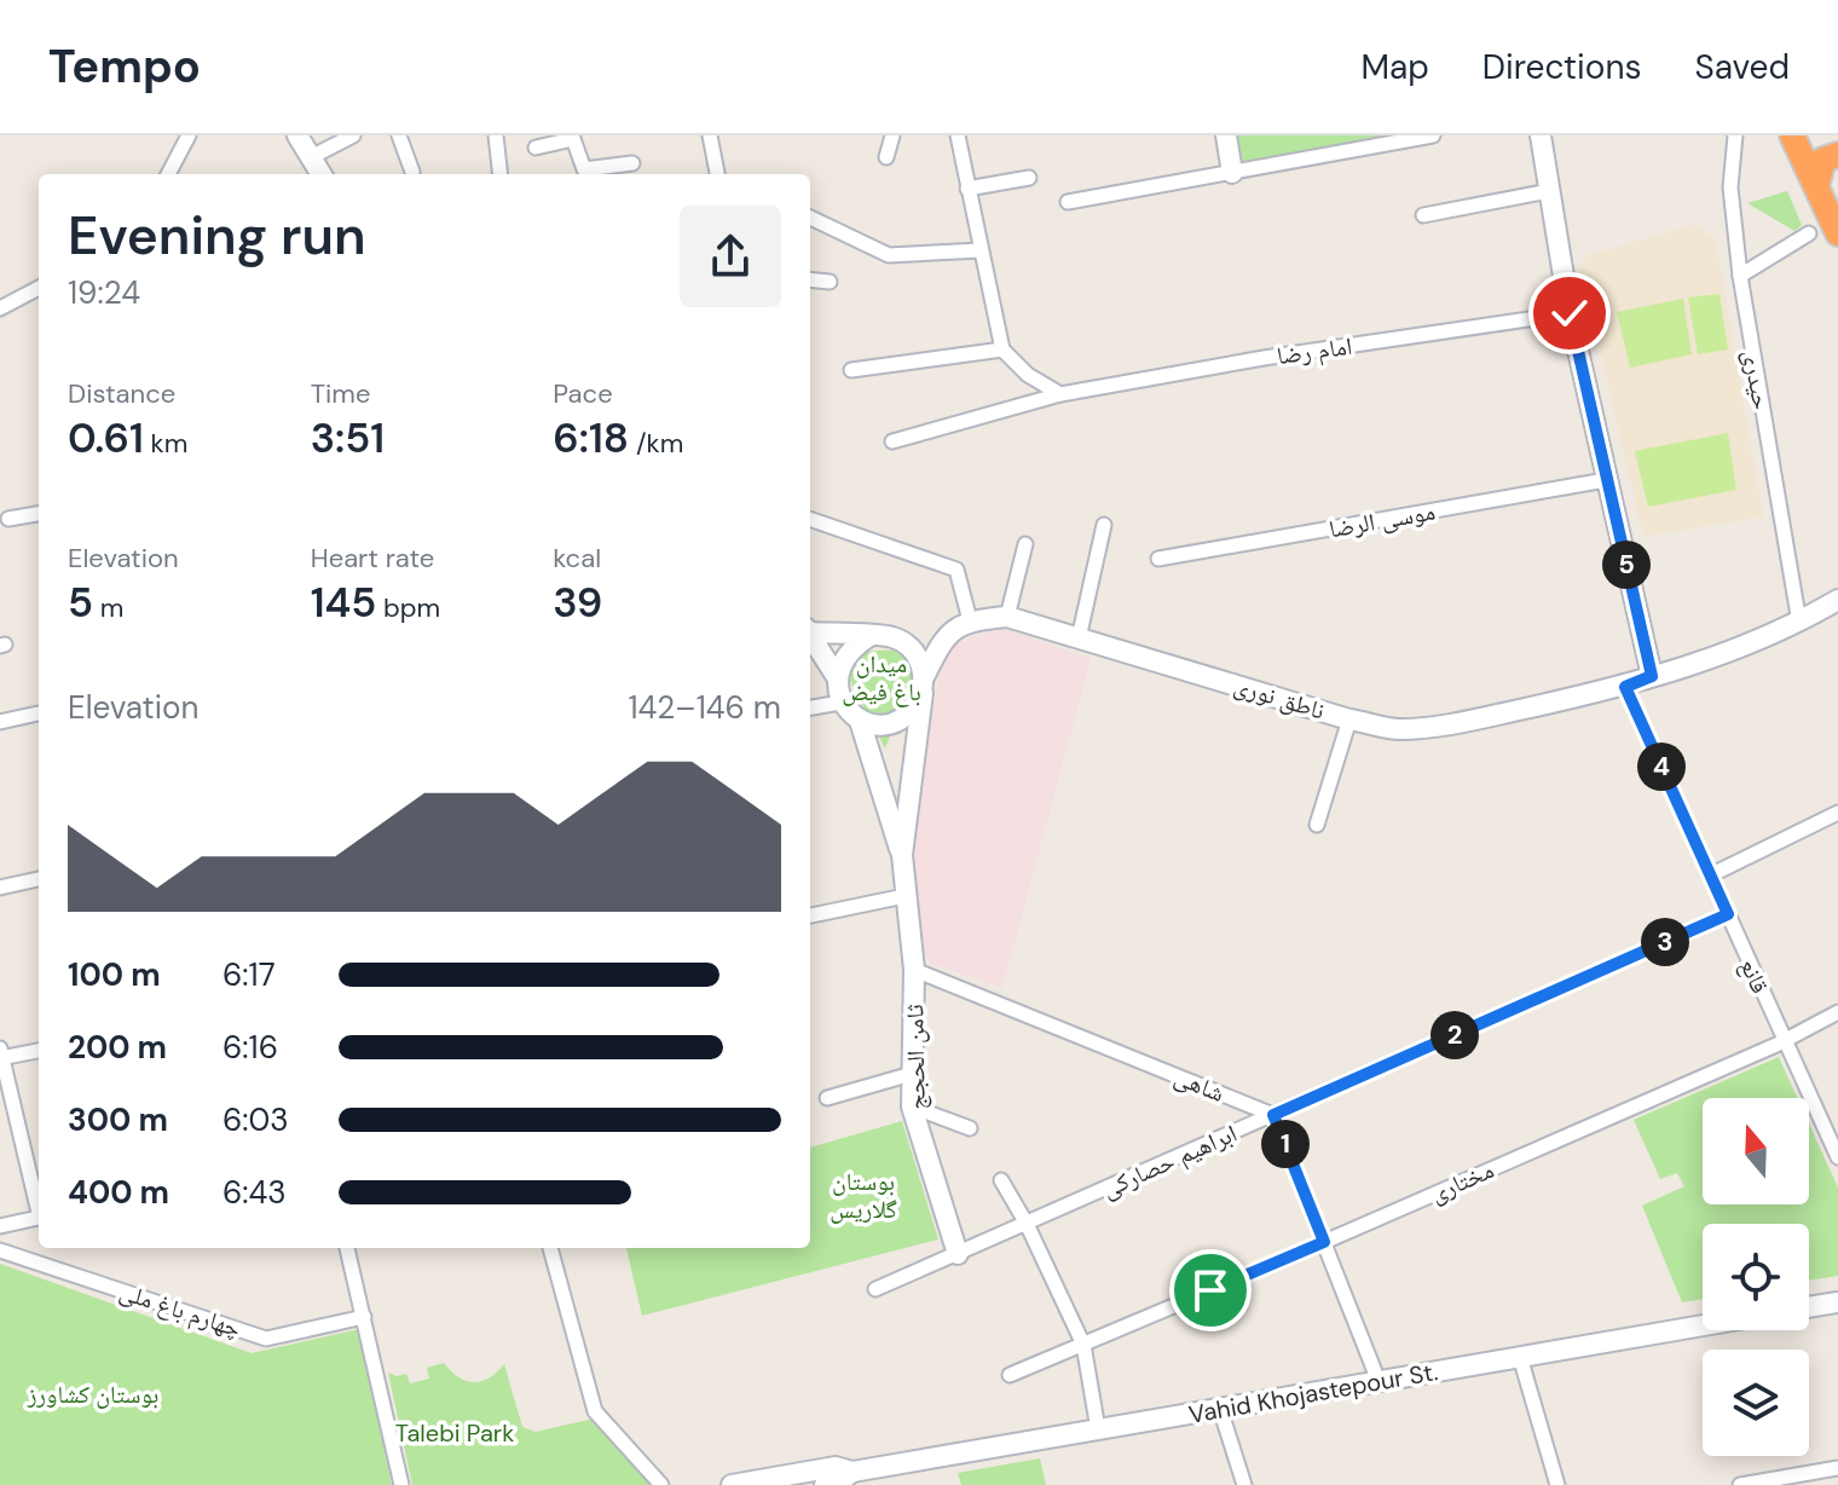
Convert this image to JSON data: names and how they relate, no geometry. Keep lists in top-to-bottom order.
{
  "streets": {
    "street": [
      "امام رضا",
      "حیدری",
      "موسی الرضا",
      "ناطق نوری",
      "قانع",
      "ثامن الحجج",
      "شاهی",
      "ابراهیم حصارکی",
      "مختاری",
      "چهارم باغ ملی",
      "Vahid Khojastepour St."
    ]
  },
  "crossings": [
    ["حیدری", "ناطق نوری"],
    ["ناطق نوری", "قانع"],
    ["قانع", "ابراهیم حصارکی"],
    ["قانع", "مختاری"],
    ["ثامن الحجج", "شاهی"],
    ["ثامن الحجج", "ابراهیم حصارکی"],
    ["شاهی", "ابراهیم حصارکی"]
  ],
  "parks": [
    "میدان باغ فیض",
    "بوستان گلاریس",
    "بوستان کشاورز",
    "Talebi Park"
  ],
  "north": "top",
  "page": {
    "header": "Tempo",
    "nav": ["Map", "Directions", "Saved"],
    "heading": ["Evening run", "19:24"],
    "stats": [
      ["Distance", "0.61 km"],
      ["Time", "3:51"],
      ["Pace", "6:18 /km"],
      ["Elevation", "5 m"],
      ["Heart rate", "145 bpm"],
      ["kcal", "39"]
    ],
    "pins": [
      "5",
      "4",
      "3",
      "2",
      "1"
    ],
    "chart": ["Elevation", "142–146 m"],
    "list": [
      {
        "name": "100 m",
        "note": "6:17"
      },
      {
        "name": "200 m",
        "note": "6:16"
      },
      {
        "name": "300 m",
        "note": "6:03"
      },
      {
        "name": "400 m",
        "note": "6:43"
      }
    ]
  }
}
